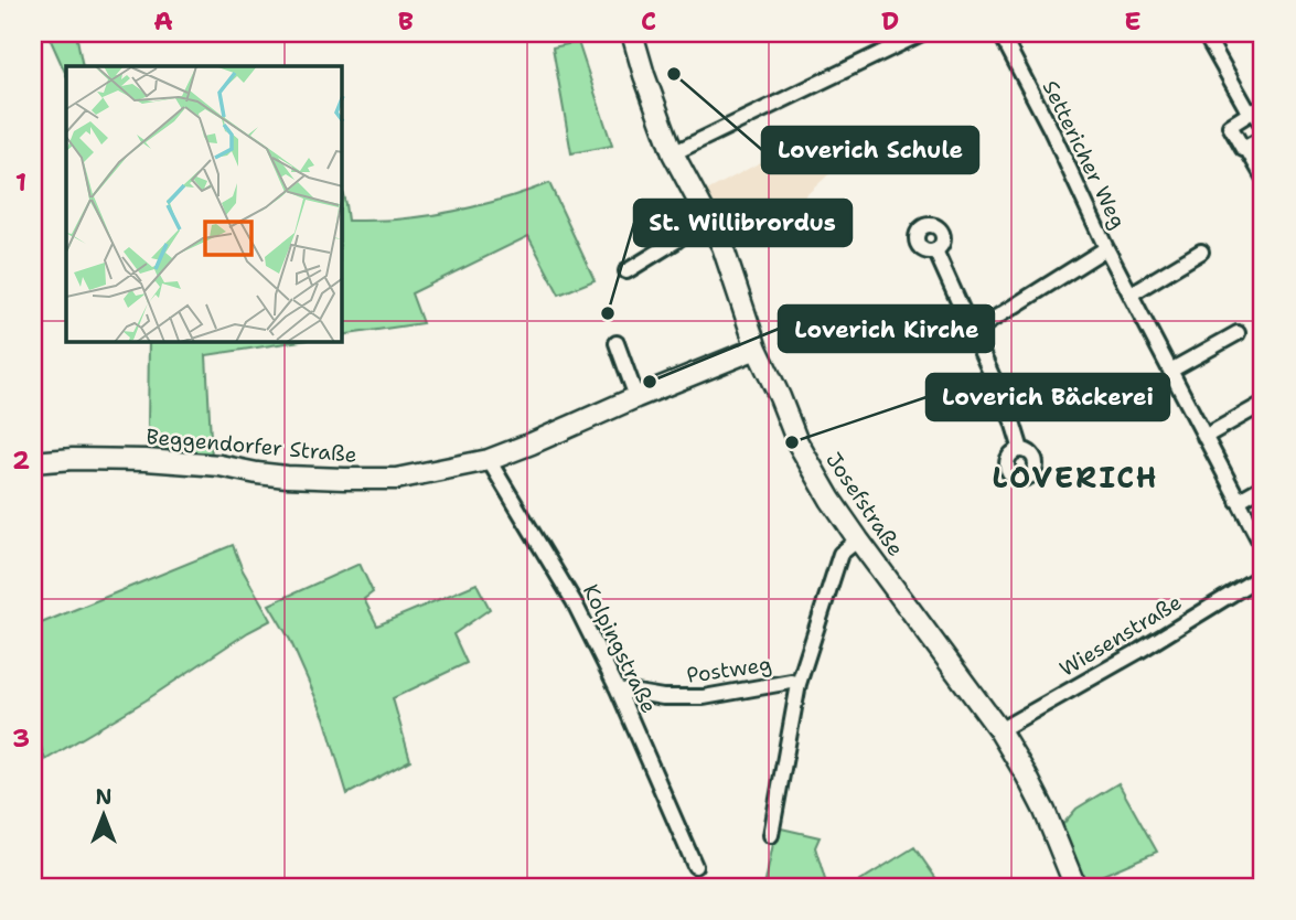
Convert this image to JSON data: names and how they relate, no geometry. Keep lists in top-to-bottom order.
{
  "streets": {
    "street": [
      "Settericher Weg",
      "Beggendorfer Straße",
      "Josefstraße",
      "Wiesenstraße",
      "Kolpingstraße",
      "Postweg"
    ]
  },
  "crossings": [
    ["Beggendorfer Straße", "Josefstraße"],
    ["Beggendorfer Straße", "Kolpingstraße"],
    ["Josefstraße", "Wiesenstraße"],
    ["Kolpingstraße", "Postweg"]
  ],
  "districts": ["LOVERICH"],
  "places": [
    "Loverich Schule",
    "St. Willibrordus",
    "Loverich Kirche",
    "Loverich Bäckerei"
  ],
  "north": "top",
  "grid": {
    "columns": [
      "A",
      "B",
      "C",
      "D",
      "E"
    ],
    "rows": ["1", "2", "3"]
  }
}
